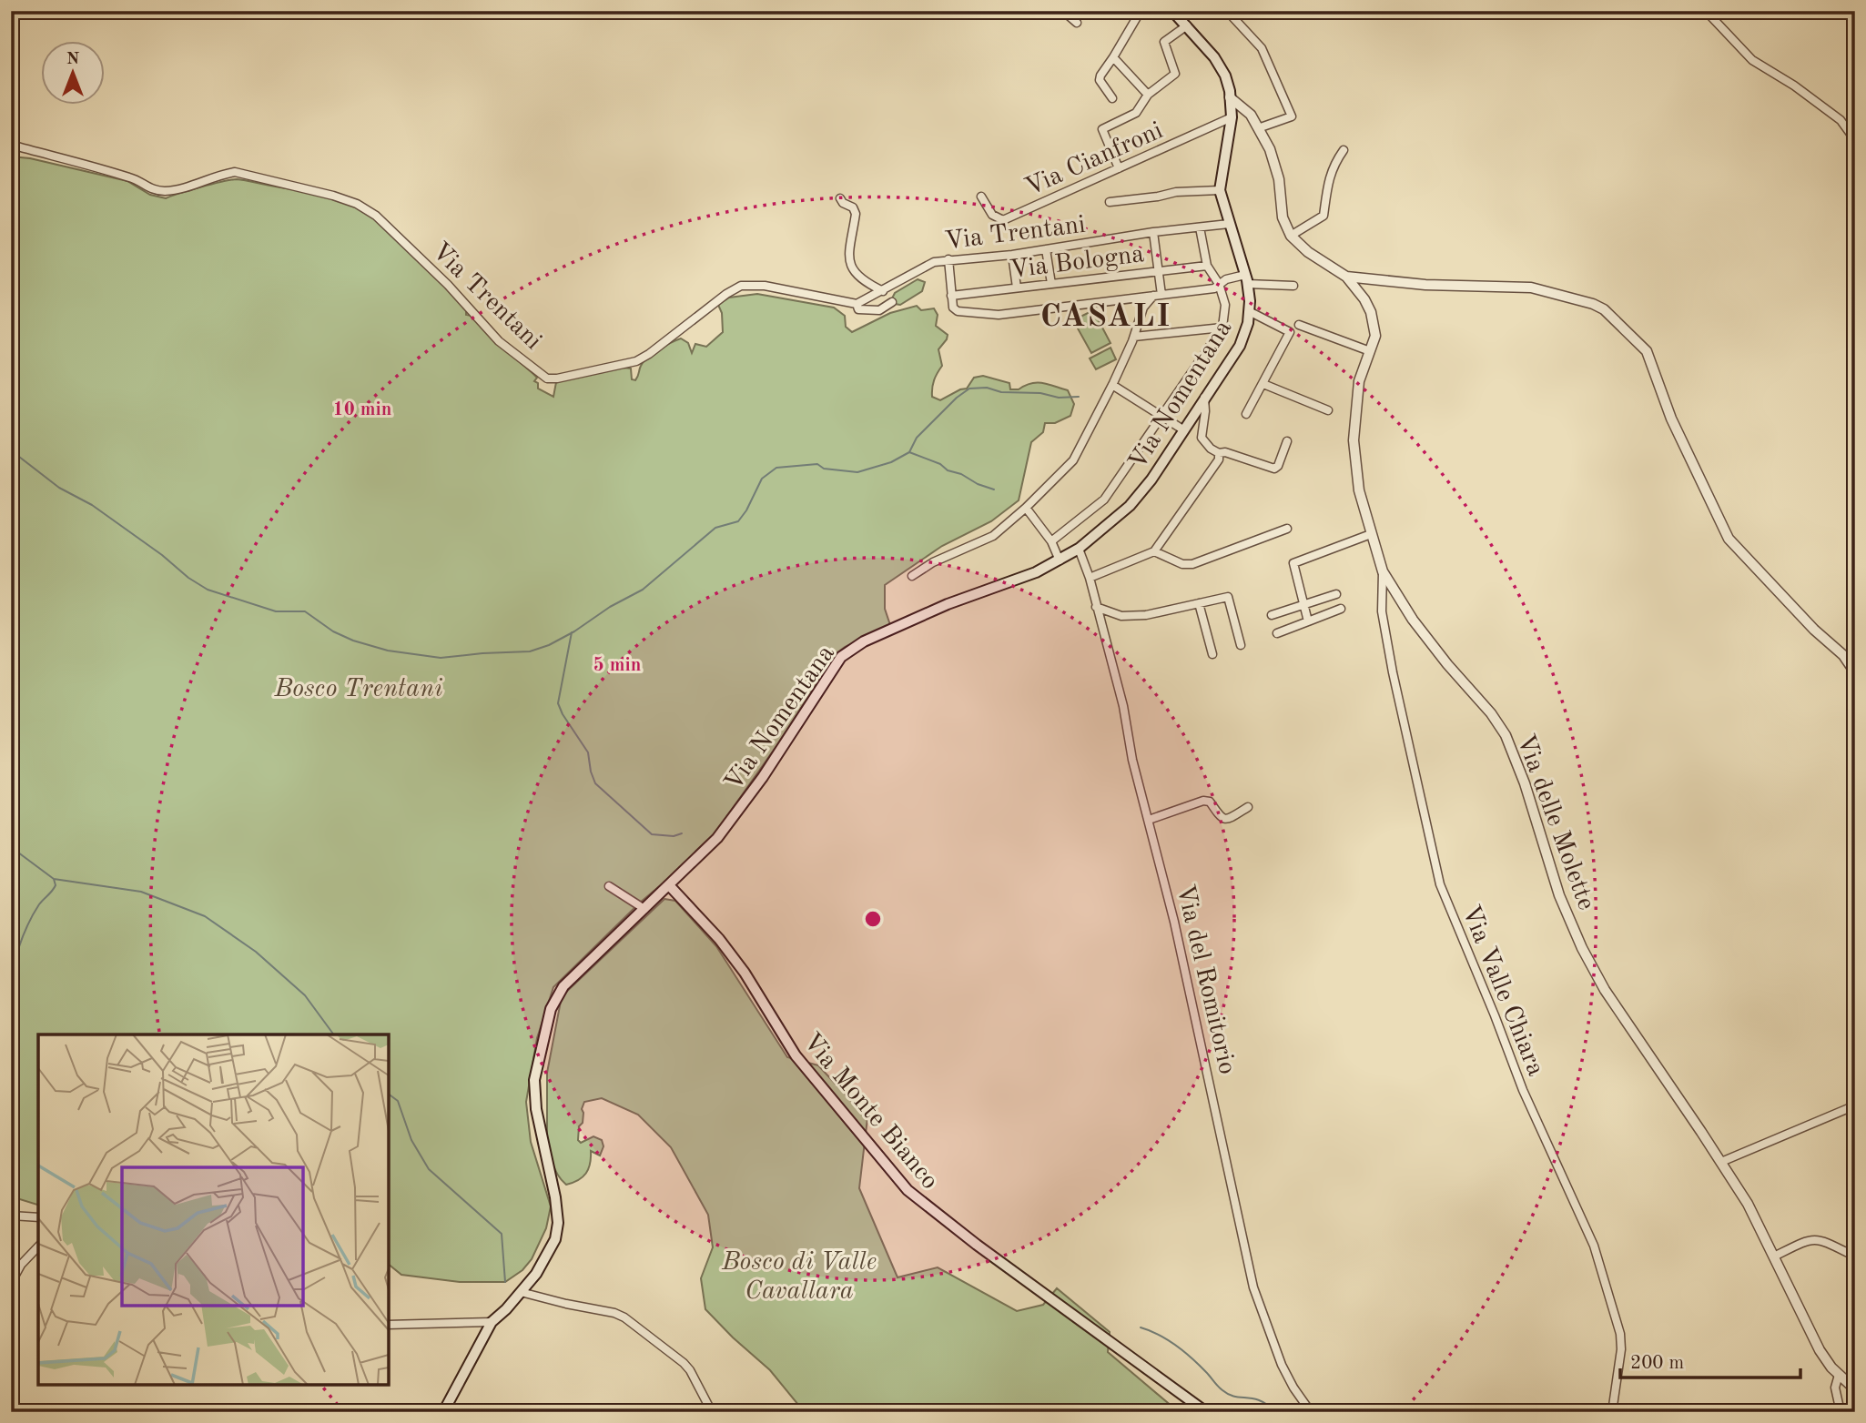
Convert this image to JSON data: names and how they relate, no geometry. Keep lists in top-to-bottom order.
{
  "streets": {
    "main road": ["Via Nomentana", "Via Monte Bianco"],
    "street": [
      "Via Cianfroni",
      "Via Trentani",
      "Via Bologna",
      "Via delle Molette",
      "Via del Romitorio",
      "Via Valle Chiara"
    ]
  },
  "crossings": [
    ["Via Cianfroni", "Via Nomentana"],
    ["Via Trentani", "Via Nomentana"],
    ["Via Nomentana", "Via del Romitorio"],
    ["Via Nomentana", "Via Monte Bianco"],
    ["Via delle Molette", "Via Valle Chiara"]
  ],
  "districts": ["CASALI"],
  "parks": ["Bosco Trentani", "Bosco di Valle Cavallara"],
  "scale_bar": "200 m",
  "north": "top",
  "rings": ["10 min", "5 min"]
}
